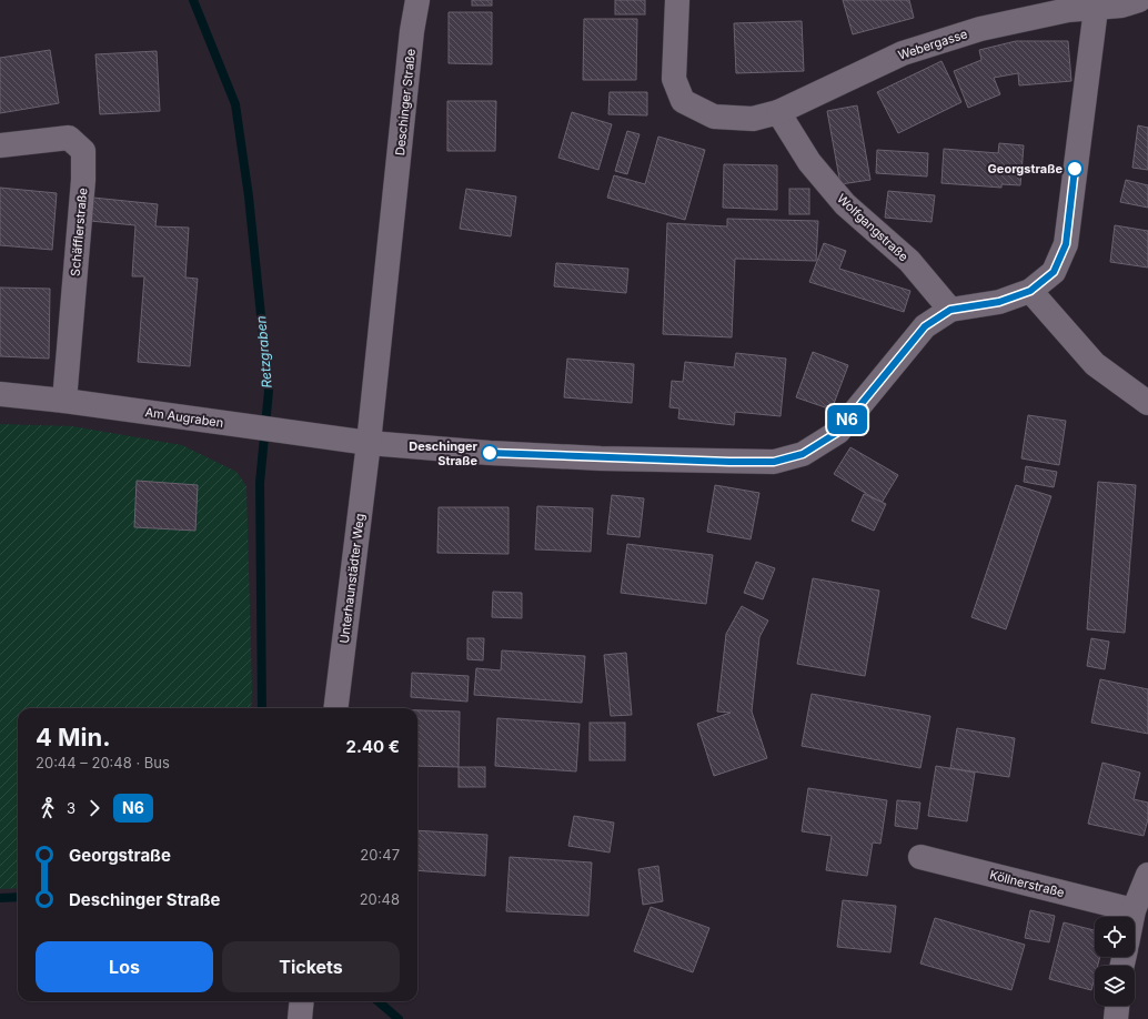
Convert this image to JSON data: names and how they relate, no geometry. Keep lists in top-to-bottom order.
{
  "streets": {
    "street": [
      "Webergasse",
      "Deschinger Straße",
      "Wolfgangstraße",
      "Schäfflerstraße",
      "Am Augraben",
      "Unterhaunstädter Weg",
      "Köllnerstraße"
    ]
  },
  "crossings": [
    ["Webergasse", "Wolfgangstraße"],
    ["Deschinger Straße", "Am Augraben"],
    ["Deschinger Straße", "Unterhaunstädter Weg"],
    ["Schäfflerstraße", "Am Augraben"],
    ["Am Augraben", "Unterhaunstädter Weg"]
  ],
  "water": ["Retzgraben"],
  "places": ["Georgstraße", "Deschinger Straße"],
  "lines": ["bus line N6"],
  "page": {
    "on_map": "N6",
    "heading": ["4 Min.", "20:44 – 20:48 · Bus", "2.40 €"],
    "legs": ["3", "N6"],
    "list": [
      {
        "name": "Georgstraße",
        "value": "20:47"
      },
      {
        "name": "Deschinger Straße",
        "value": "20:48"
      }
    ],
    "buttons": ["Los", "Tickets"]
  }
}
